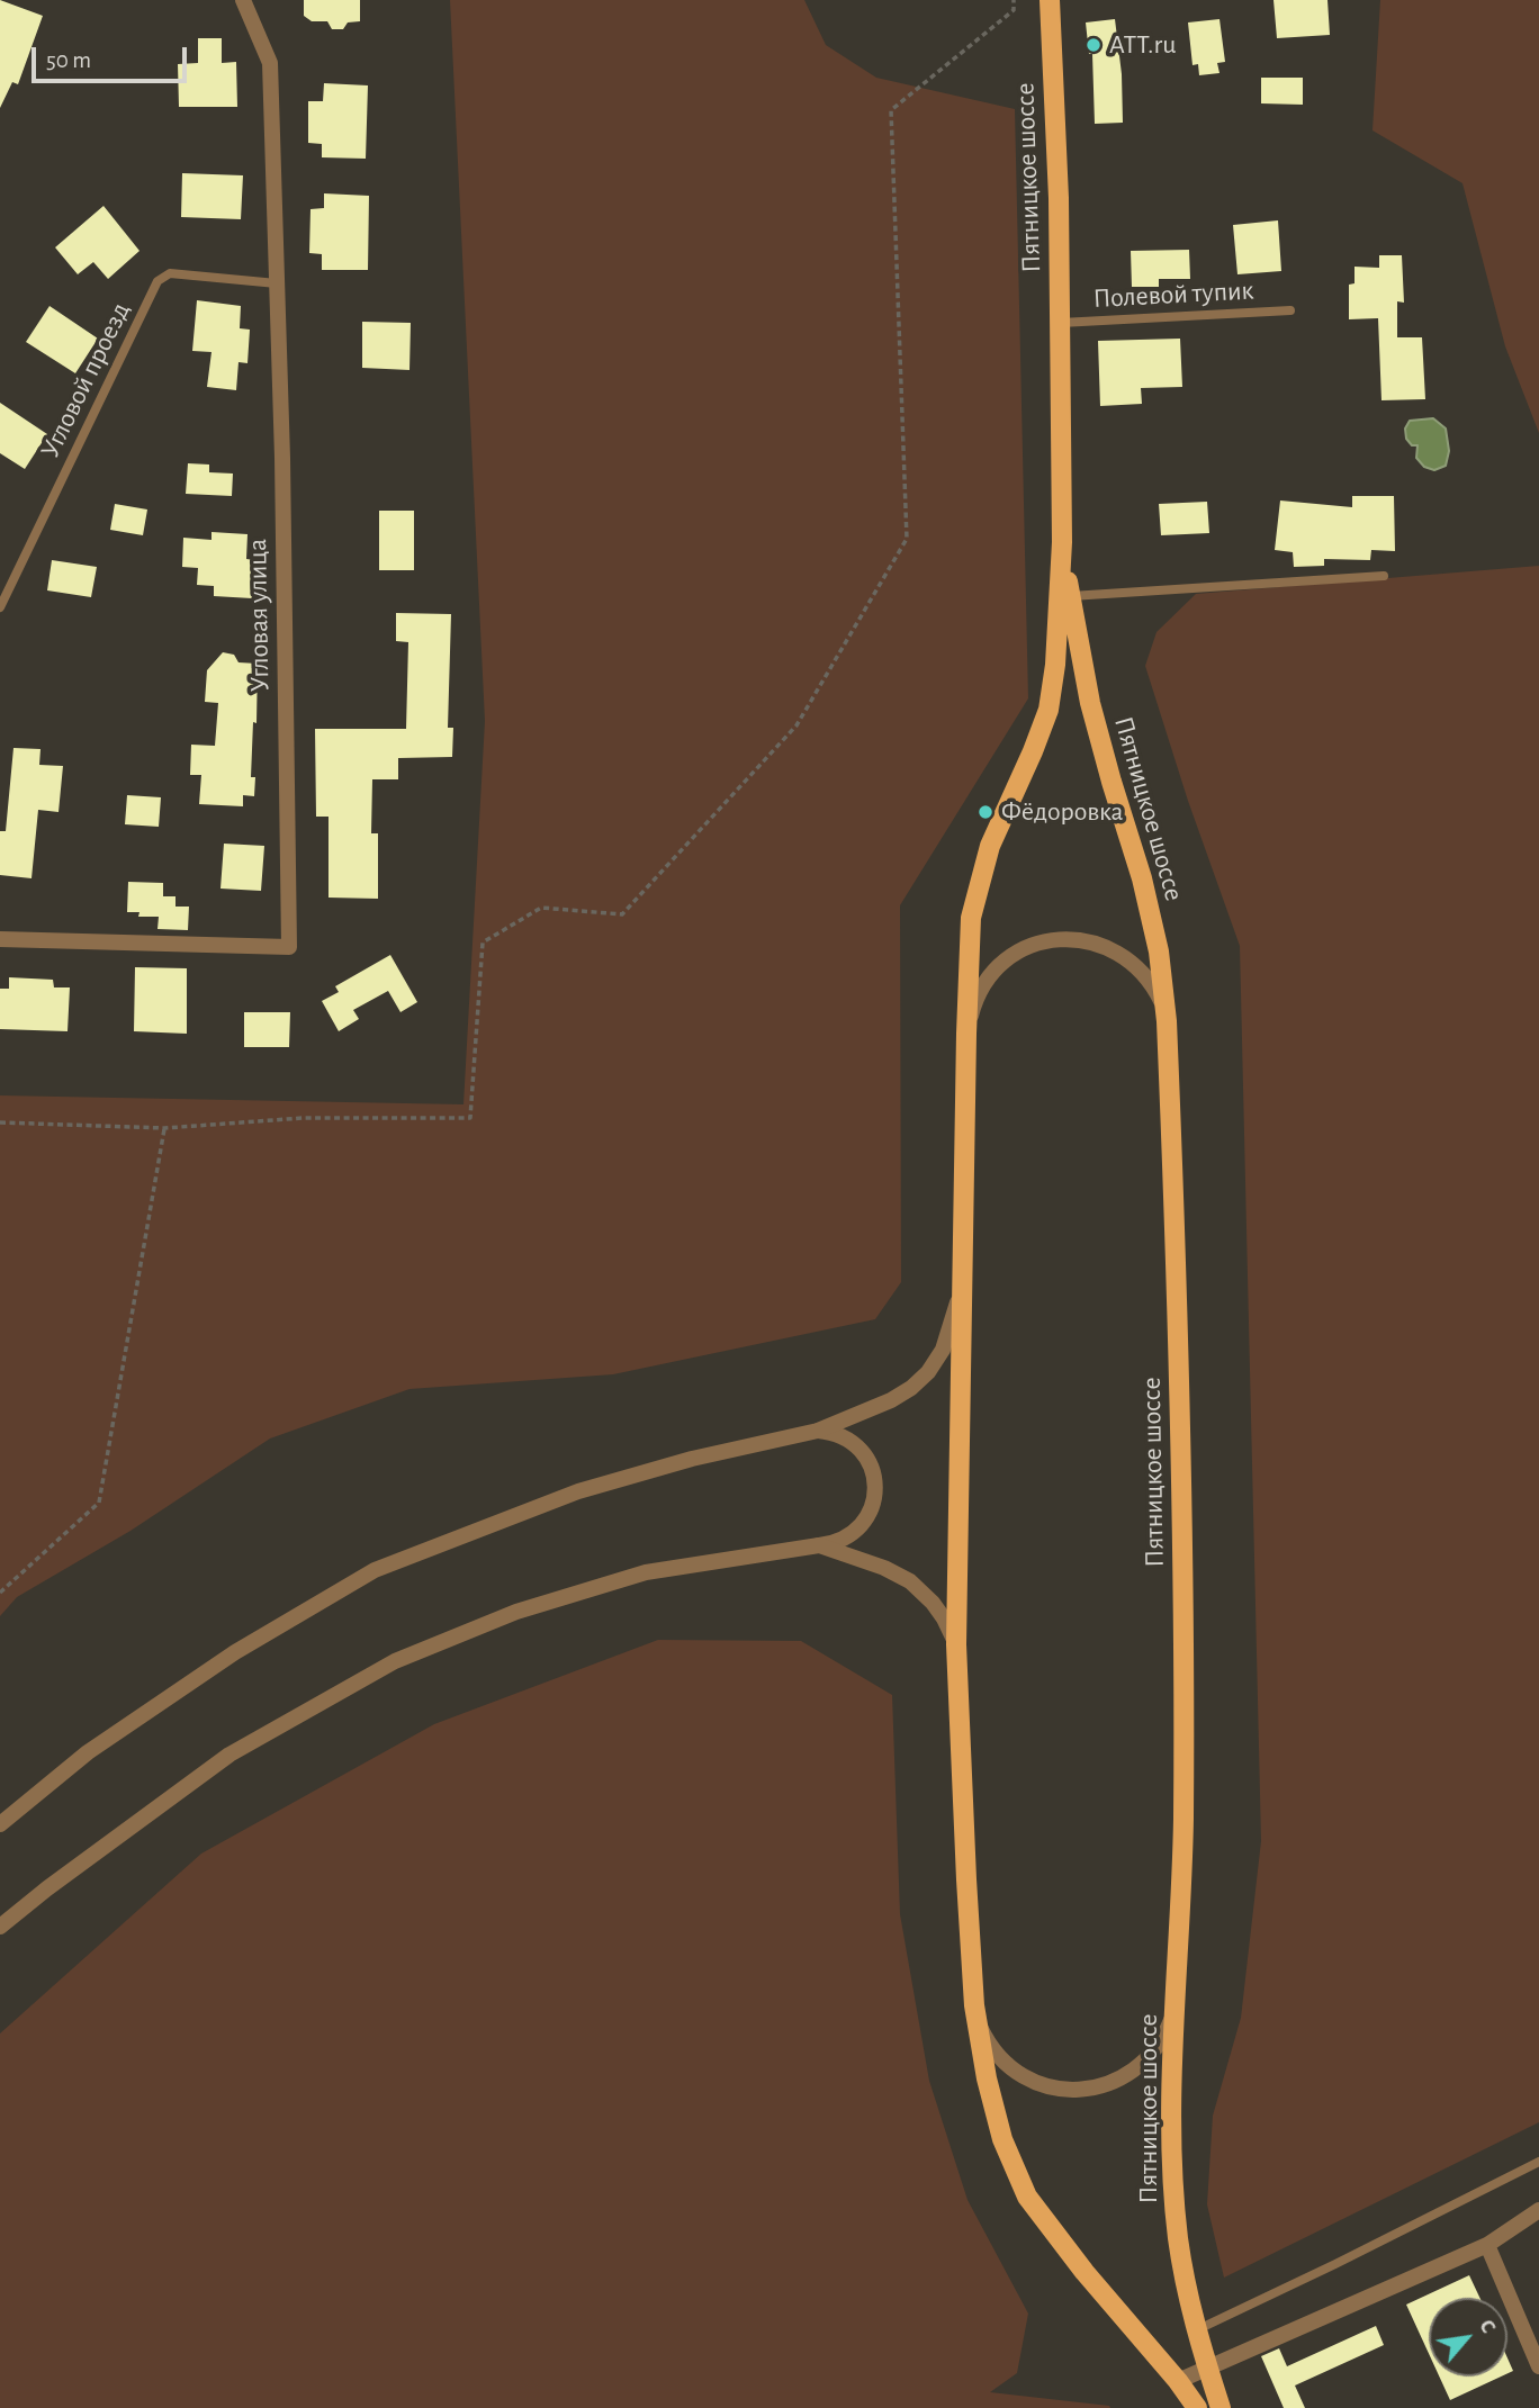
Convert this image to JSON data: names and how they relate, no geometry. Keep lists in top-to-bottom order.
{
  "streets": {
    "main road": ["Пятницкое шоссе"],
    "street": ["Угловая улица"],
    "lane": ["Полевой тупик", "Угловой проезд"]
  },
  "crossings": [
    ["Пятницкое шоссе", "Полевой тупик"],
    ["Угловой проезд", "Угловая улица"]
  ],
  "places": ["ATT.ru", "Фёдоровка"],
  "scale_bar": "50 m",
  "north": "top right"
}
